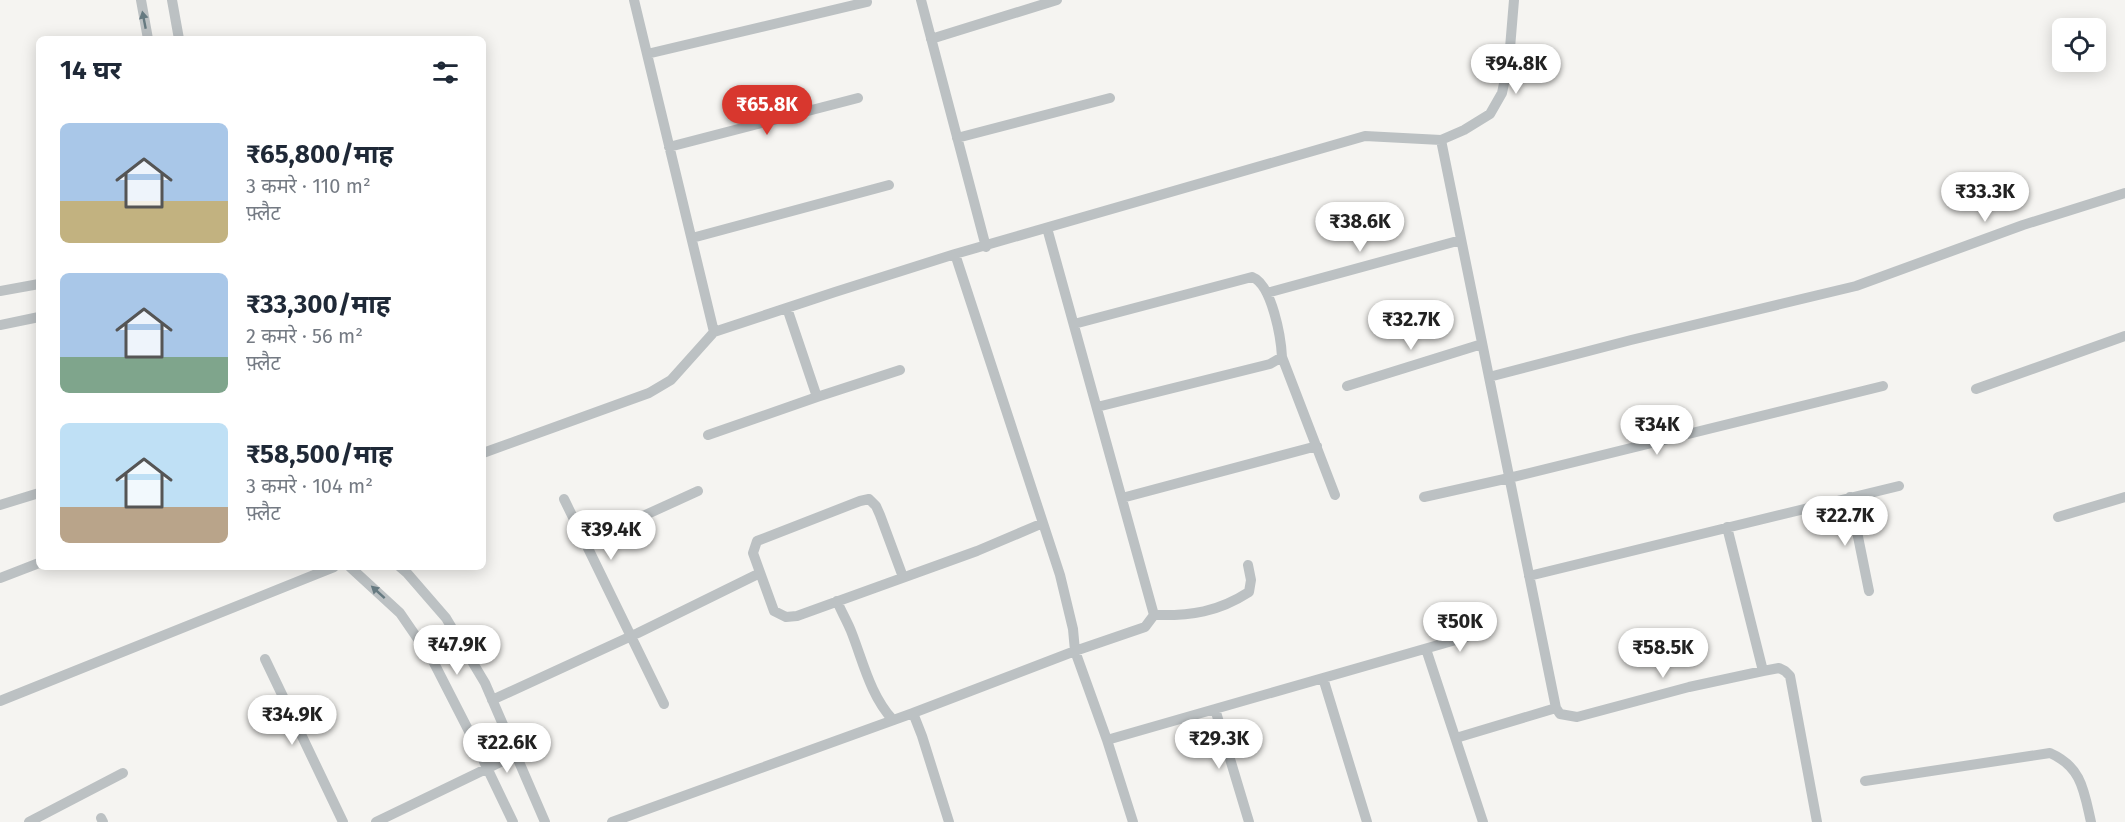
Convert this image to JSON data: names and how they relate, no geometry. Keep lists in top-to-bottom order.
{
  "page": {
    "heading": "14 घर",
    "price": [
      "₹94.8K",
      "₹65.8K",
      "₹33.3K",
      "₹38.6K",
      "₹32.7K",
      "₹34K",
      "₹22.7K",
      "₹39.4K",
      "₹50K",
      "₹47.9K",
      "₹58.5K",
      "₹34.9K",
      "₹29.3K",
      "₹22.6K"
    ],
    "list": [
      {
        "name": "₹65,800/माह",
        "note": "3 कमरे · 110 m² · फ़्लैट"
      },
      {
        "name": "₹33,300/माह",
        "note": "2 कमरे · 56 m² · फ़्लैट"
      },
      {
        "name": "₹58,500/माह",
        "note": "3 कमरे · 104 m² · फ़्लैट"
      }
    ]
  }
}
